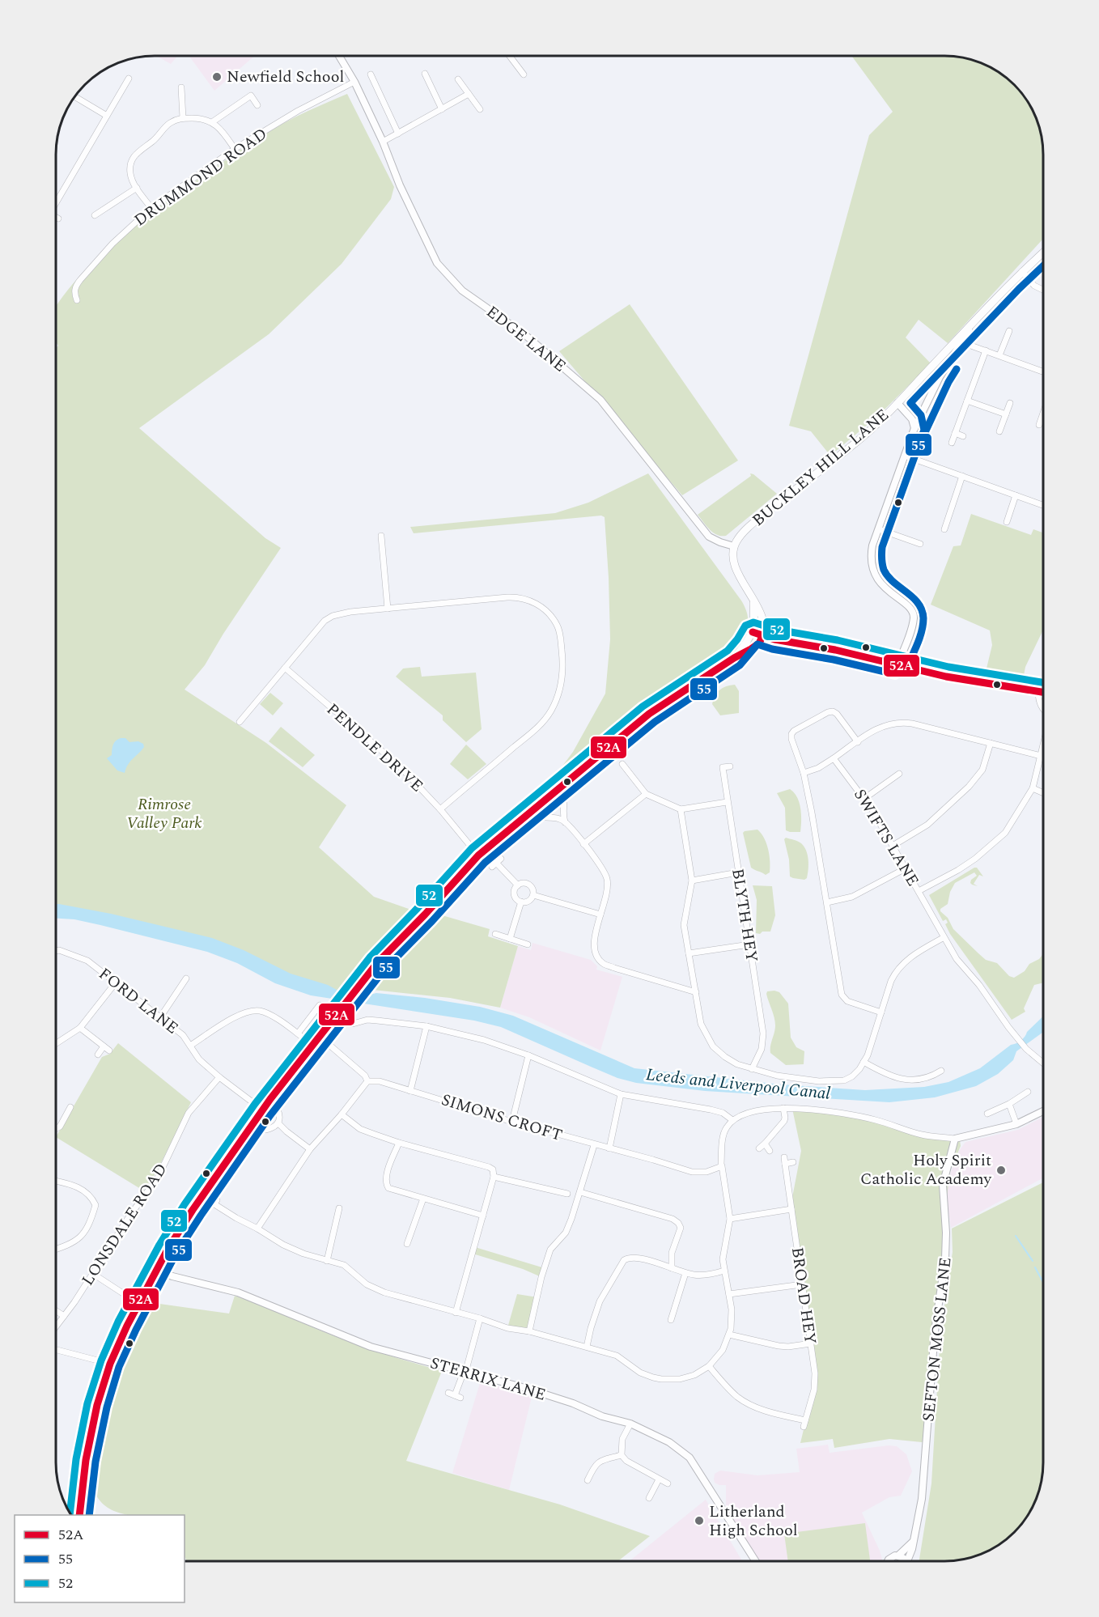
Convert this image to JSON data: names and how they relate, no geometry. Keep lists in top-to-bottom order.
{
  "streets": {
    "main road": ["BUCKLEY HILL LANE"],
    "street": [
      "DRUMMOND ROAD",
      "EDGE LANE",
      "PENDLE DRIVE",
      "SWIFTS LANE",
      "BLYTH HEY",
      "FORD LANE",
      "SIMONS CROFT",
      "LONSDALE ROAD",
      "BROAD HEY",
      "SEFTON MOSS LANE",
      "STERRIX LANE"
    ]
  },
  "crossings": [
    ["DRUMMOND ROAD", "EDGE LANE"],
    ["EDGE LANE", "BUCKLEY HILL LANE"],
    ["FORD LANE", "LONSDALE ROAD"]
  ],
  "water": ["Leeds and Liverpool Canal"],
  "parks": ["Rimrose Valley Park"],
  "places": ["Newfield School", "Holy Spirit Catholic Academy", "Litherland High School"],
  "lines": ["transit line 55", "transit line 52", "transit line 52A"],
  "legend": ["52A", "55", "52"]
}
